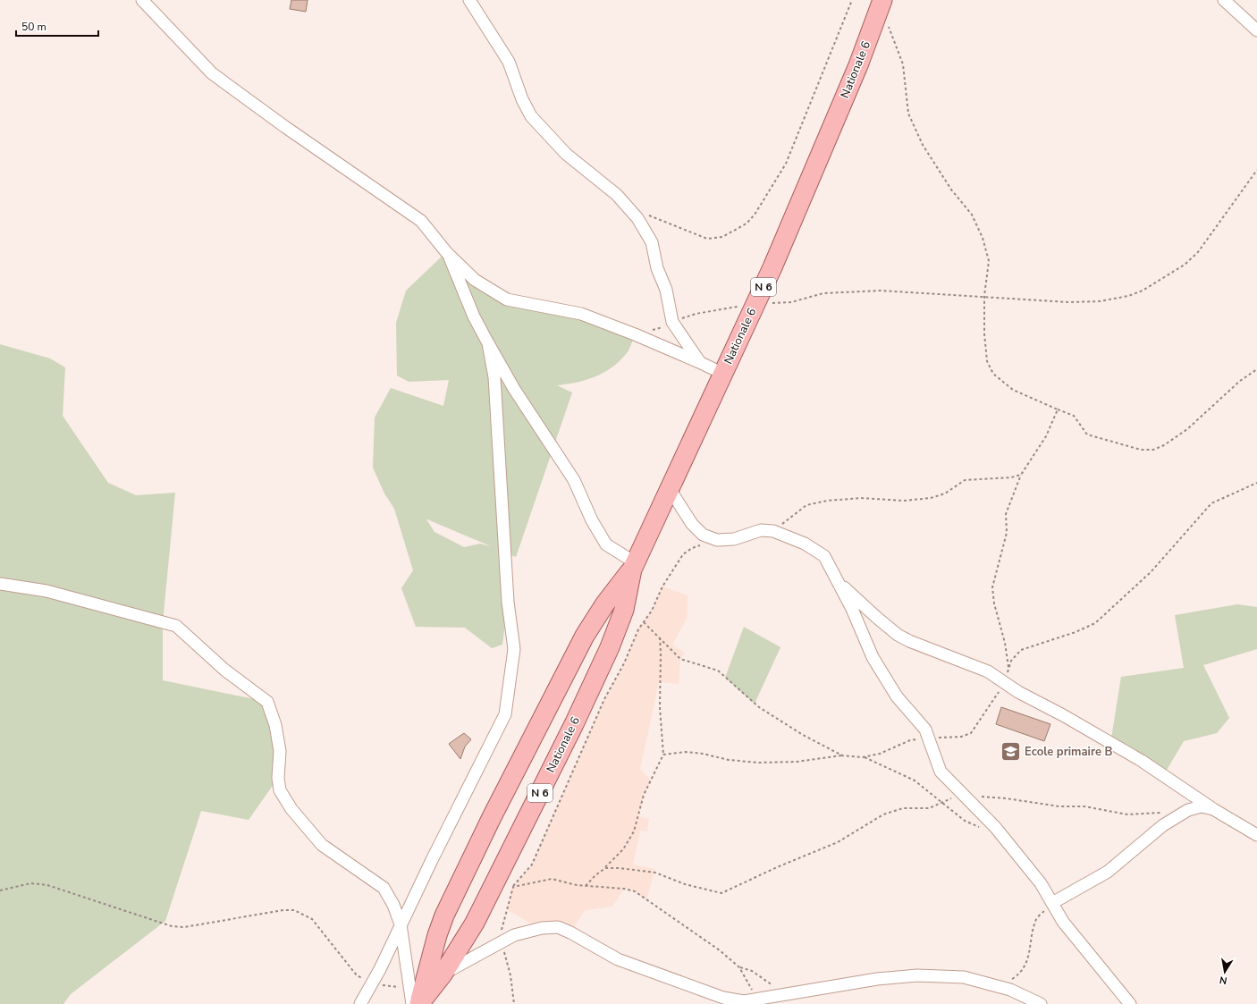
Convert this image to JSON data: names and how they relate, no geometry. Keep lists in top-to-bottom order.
{
  "streets": {
    "main road": ["Nationale 6", "N 6"]
  },
  "places": {
    "school or university": ["Ecole primaire B"]
  },
  "scale_bar": "50 m",
  "north": "bottom"
}
